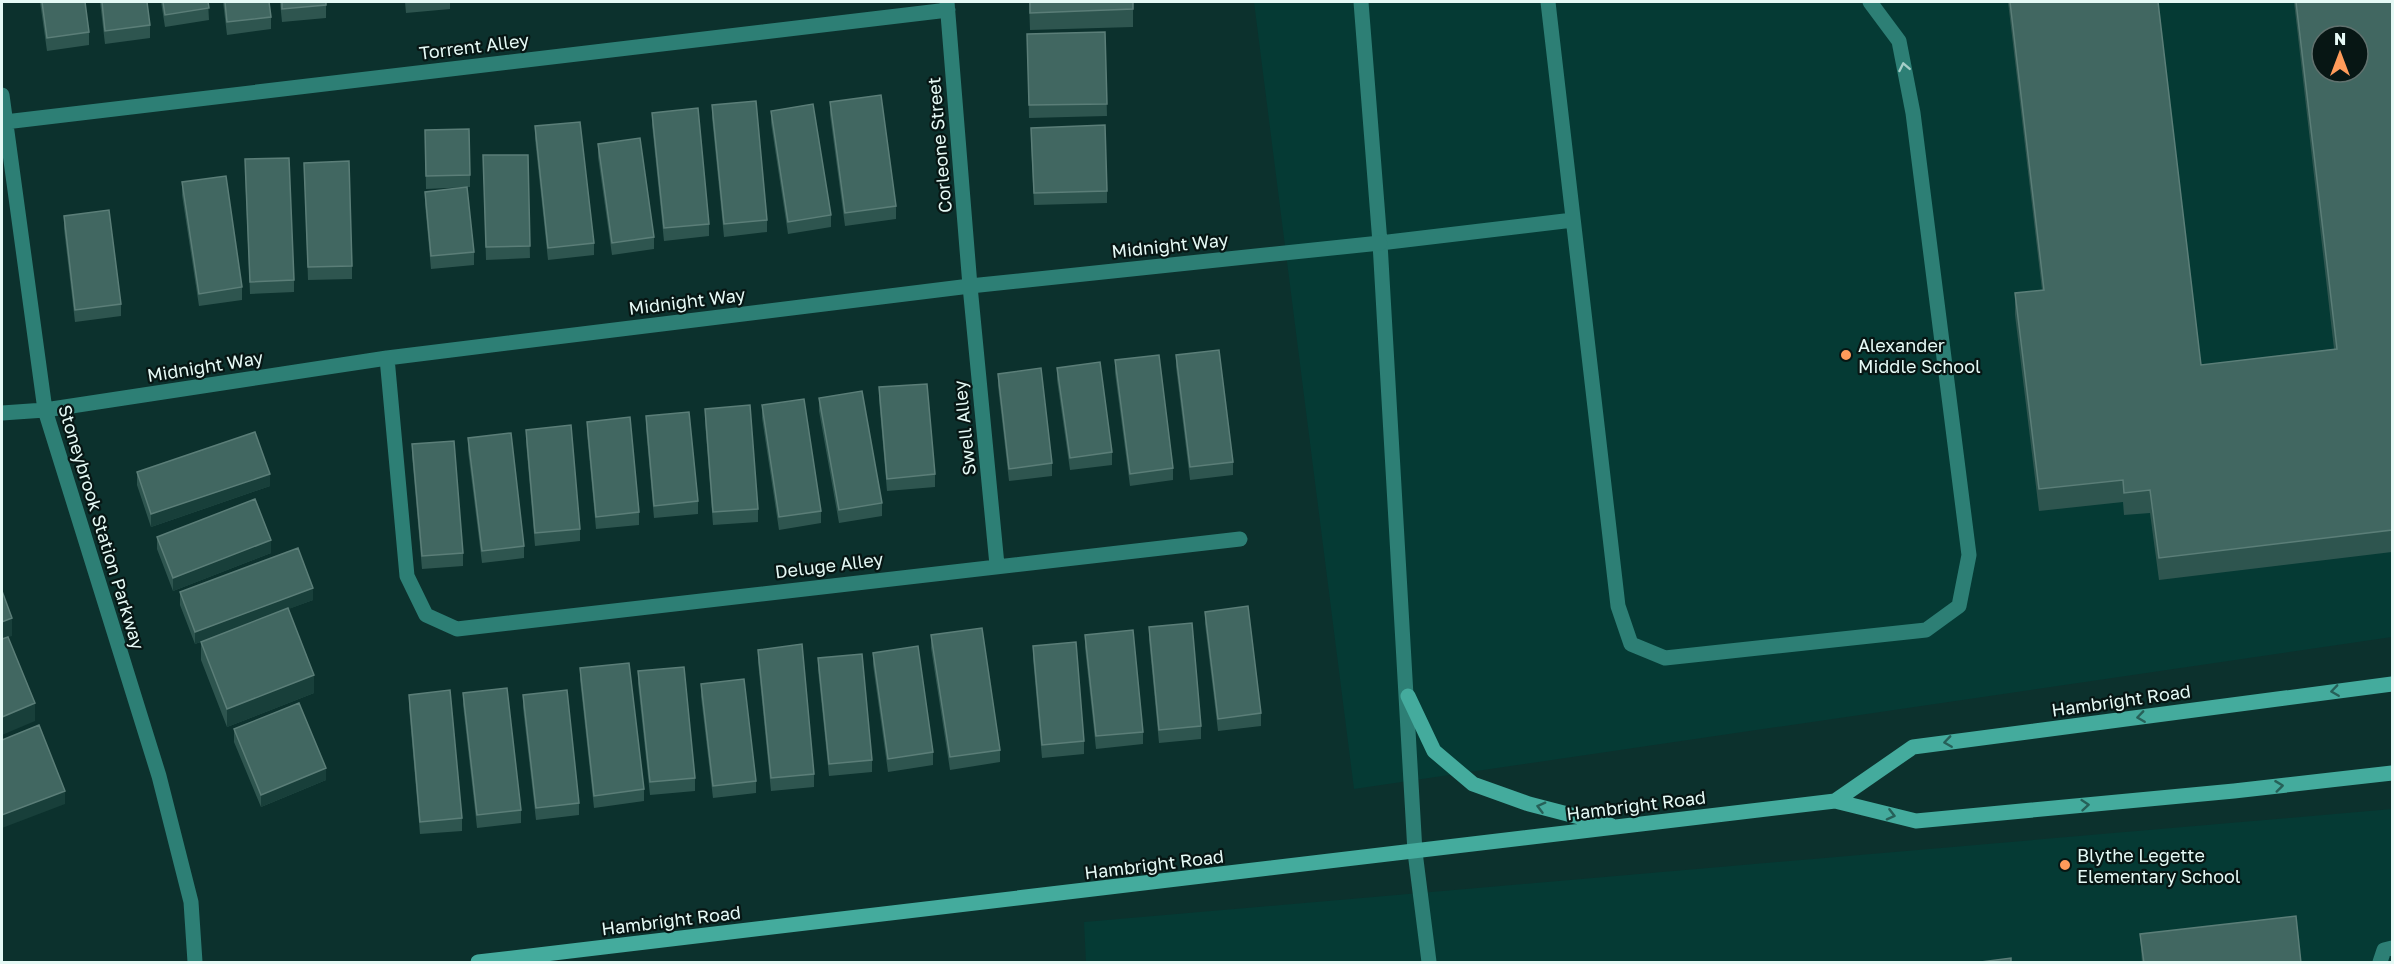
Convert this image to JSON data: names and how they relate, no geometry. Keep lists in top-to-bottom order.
{
  "streets": {
    "main road": ["Hambright Road"],
    "street": [
      "Torrent Alley",
      "Corleone Street",
      "Midnight Way",
      "Swell Alley",
      "Stoneybrook Station Parkway",
      "Deluge Alley"
    ]
  },
  "crossings": [
    ["Torrent Alley", "Corleone Street"],
    ["Torrent Alley", "Stoneybrook Station Parkway"],
    ["Corleone Street", "Midnight Way"],
    ["Corleone Street", "Swell Alley"],
    ["Midnight Way", "Swell Alley"],
    ["Midnight Way", "Stoneybrook Station Parkway"],
    ["Midnight Way", "Deluge Alley"],
    ["Swell Alley", "Deluge Alley"]
  ],
  "places": ["Alexander Middle School", "Blythe Legette Elementary School"],
  "north": "top"
}
